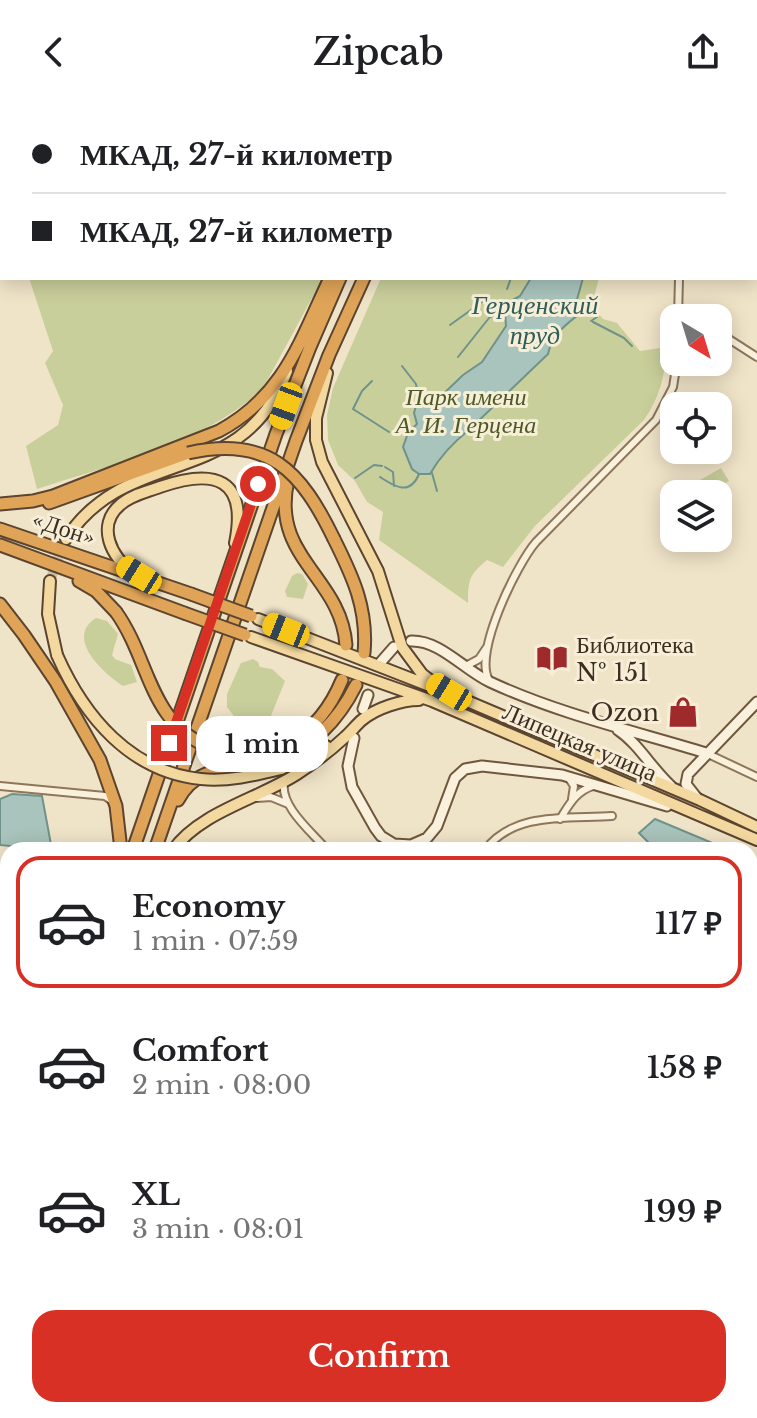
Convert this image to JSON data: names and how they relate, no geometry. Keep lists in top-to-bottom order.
{
  "streets": {
    "highway": ["«Дон»"],
    "main road": ["Липецкая улица"]
  },
  "crossings": [
    ["«Дон»", "Липецкая улица"]
  ],
  "water": ["Герценский пруд"],
  "parks": ["Парк имени А. И. Герцена"],
  "places": {
    "library": ["Библиотека № 151"],
    "shop": ["Ozon"]
  },
  "north": "bottom right",
  "page": {
    "header": "Zipcab",
    "banner": ["МКАД, 27-й километр", "МКАД, 27-й километр"],
    "bubble": "1 min",
    "list": [
      {
        "name": "Economy",
        "note": "1 min · 07:59",
        "value": "117 ₽"
      },
      {
        "name": "Comfort",
        "note": "2 min · 08:00",
        "value": "158 ₽"
      },
      {
        "name": "XL",
        "note": "3 min · 08:01",
        "value": "199 ₽"
      }
    ],
    "buttons": "Confirm"
  }
}
